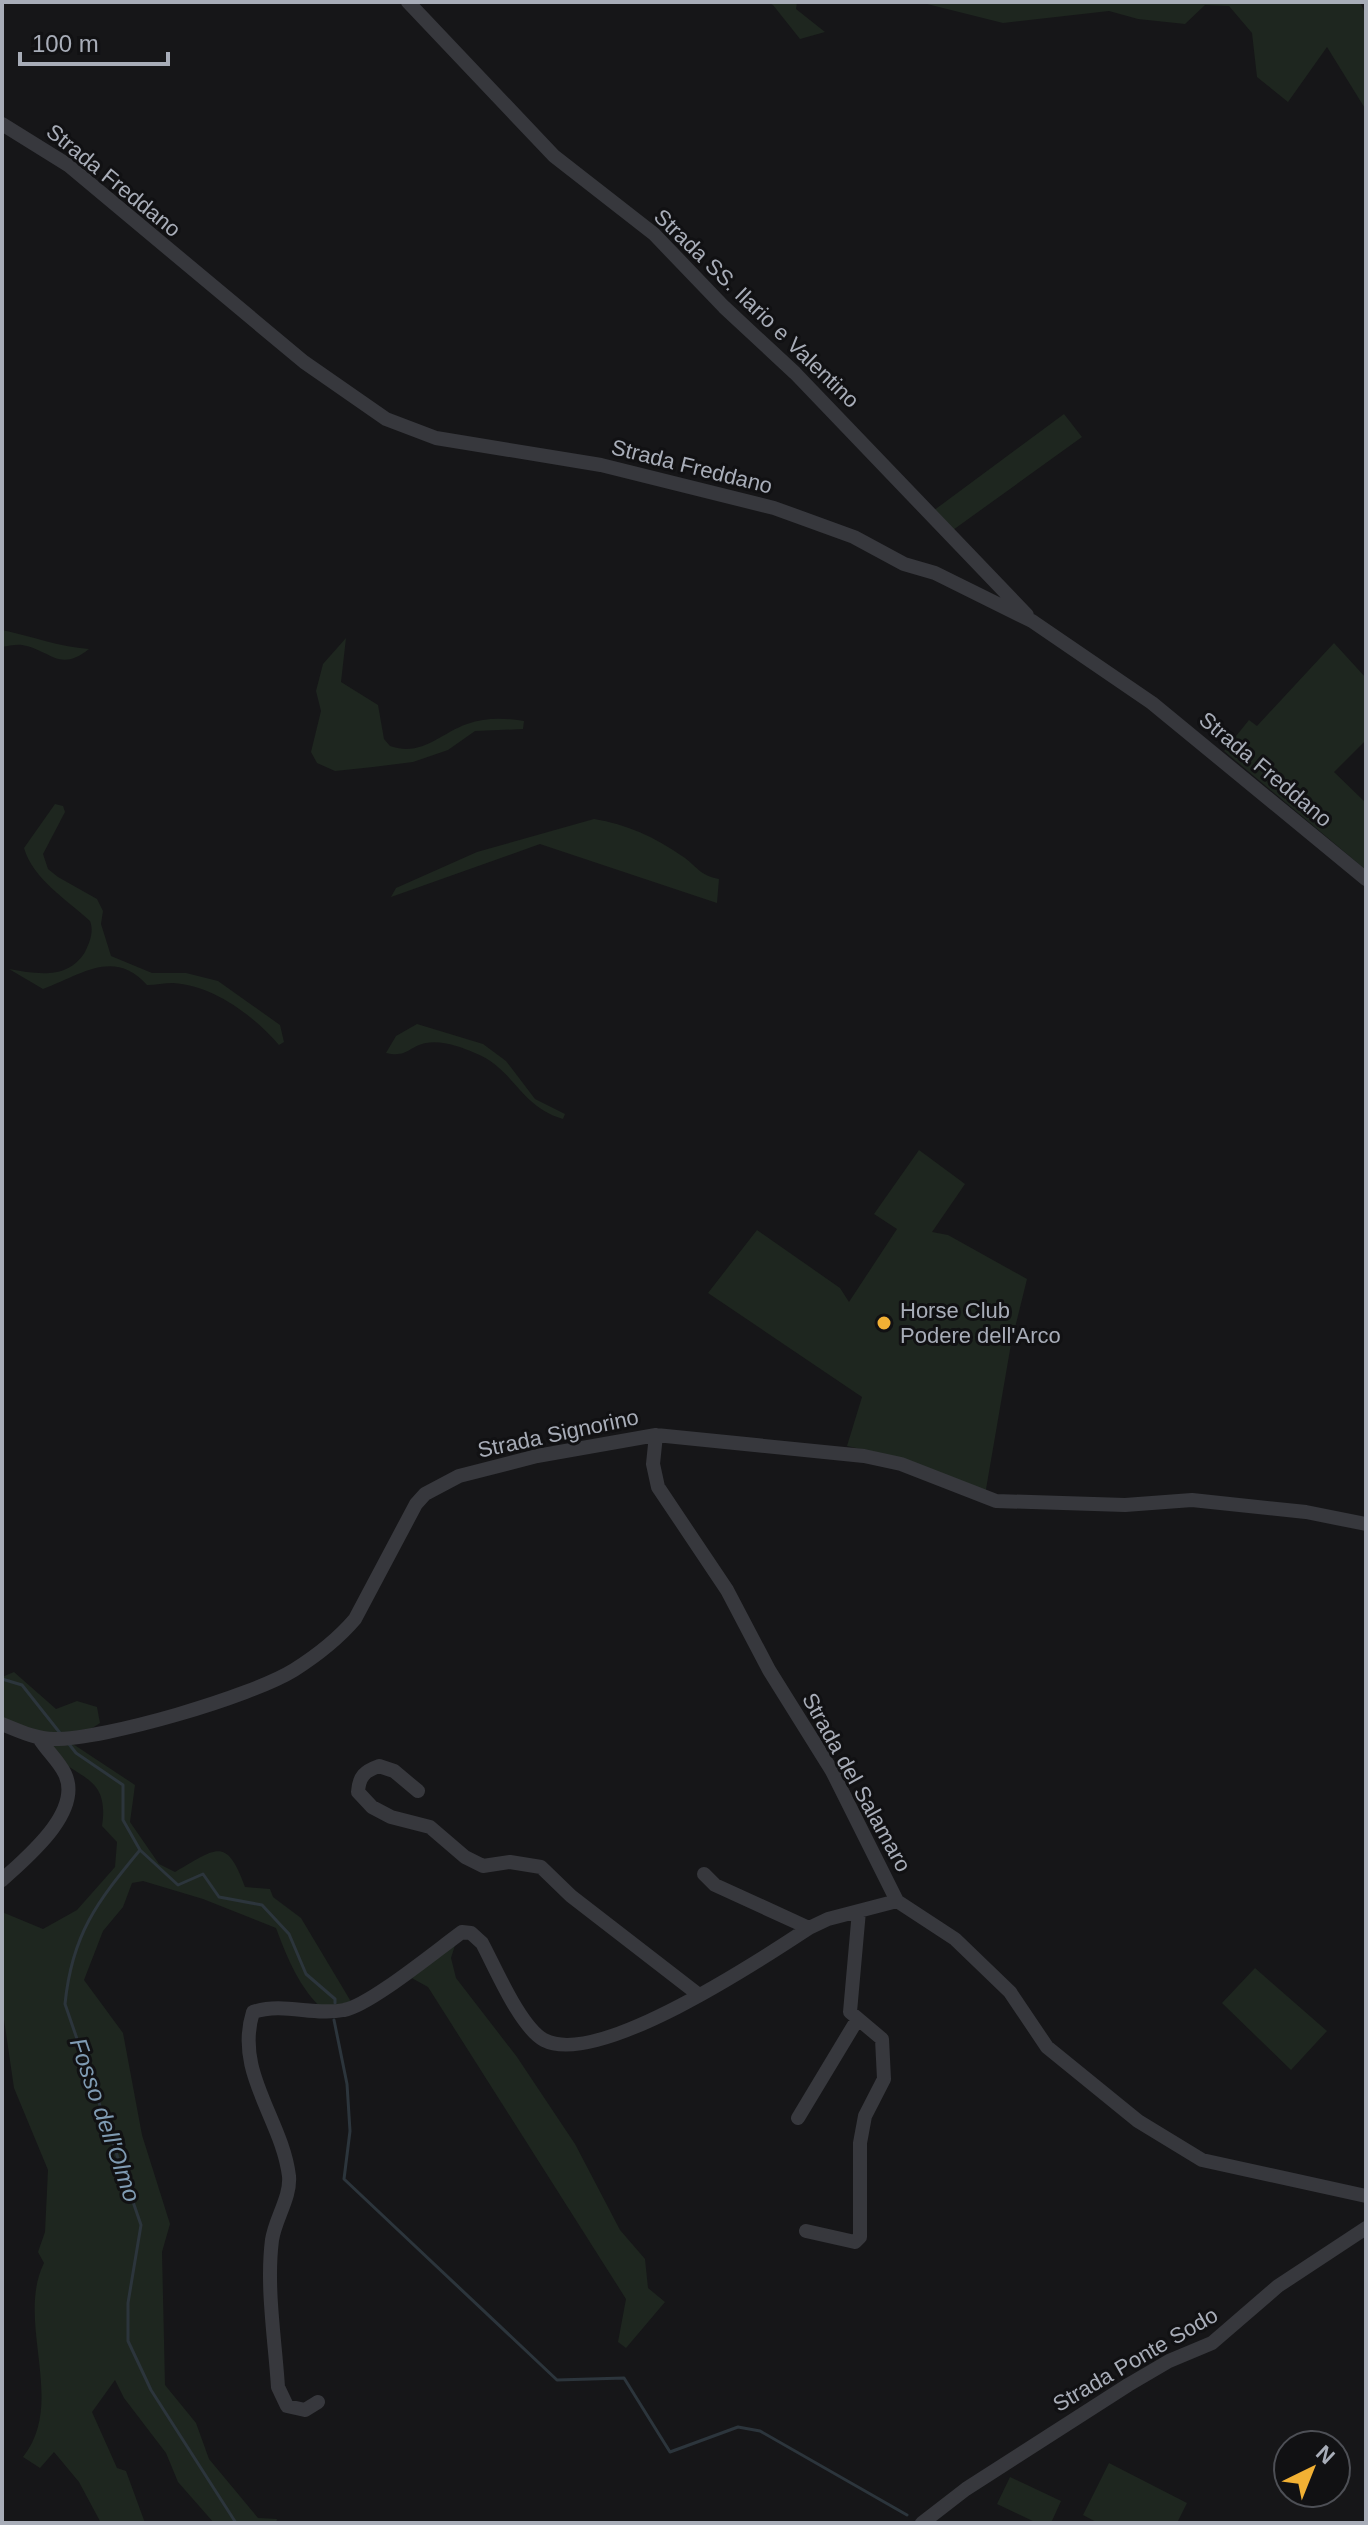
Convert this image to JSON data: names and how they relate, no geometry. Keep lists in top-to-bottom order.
{
  "streets": {
    "street": [
      "Strada Freddano",
      "Strada SS. Ilario e Valentino",
      "Strada Signorino",
      "Strada del Salamaro",
      "Strada Ponte Sodo"
    ]
  },
  "crossings": [
    ["Strada Freddano", "Strada SS. Ilario e Valentino"],
    ["Strada Signorino", "Strada del Salamaro"]
  ],
  "water": ["Fosso dell'Olmo"],
  "places": ["Horse Club Podere dell'Arco"],
  "scale_bar": "100 m",
  "north": "top right"
}
